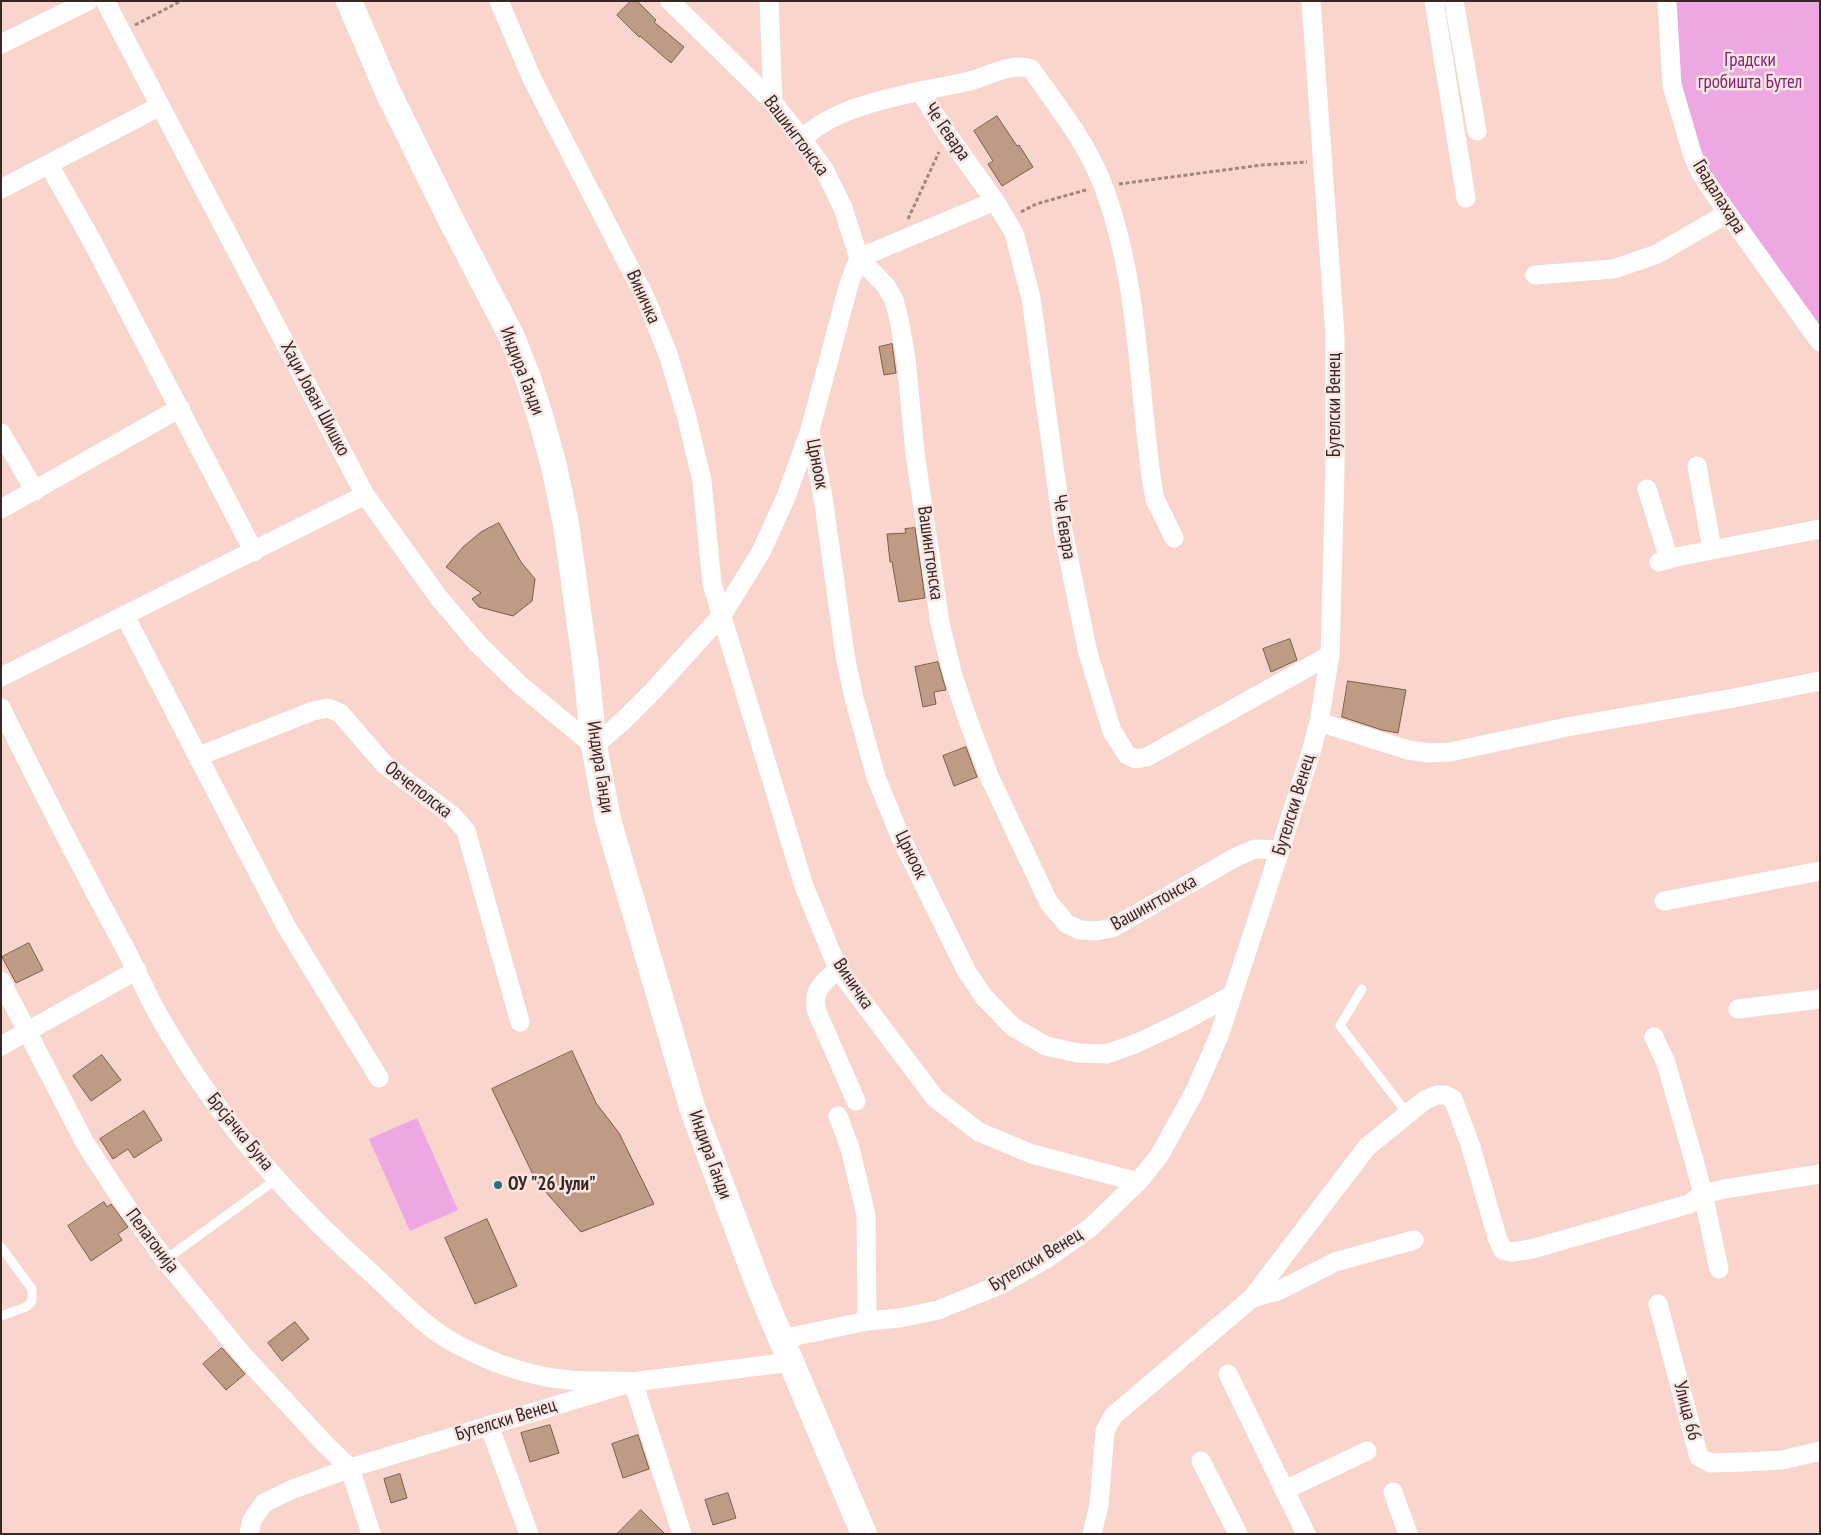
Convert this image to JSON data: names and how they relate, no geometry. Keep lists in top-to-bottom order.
{
  "streets": {
    "street": [
      "Че Гевара",
      "Вашингтонска",
      "Гвадалахара",
      "Виничка",
      "Индира Ганди",
      "Хаџи Јован Шишко",
      "Бутелски Венец",
      "Црноок",
      "Овчеполска",
      "Брсјачка Буна",
      "Пелагонија",
      "Улица 66"
    ]
  },
  "crossings": [
    ["Че Гевара", "Вашингтонска"],
    ["Че Гевара", "Бутелски Венец"],
    ["Вашингтонска", "Бутелски Венец"],
    ["Виничка", "Бутелски Венец"],
    ["Индира Ганди", "Хаџи Јован Шишко"],
    ["Индира Ганди", "Бутелски Венец"],
    ["Бутелски Венец", "Црноок"],
    ["Бутелски Венец", "Брсјачка Буна"],
    ["Бутелски Венец", "Пелагонија"]
  ],
  "parks": ["Градски гробишта Бутел"],
  "places": ["ОУ \"26 Јули\""]
}
